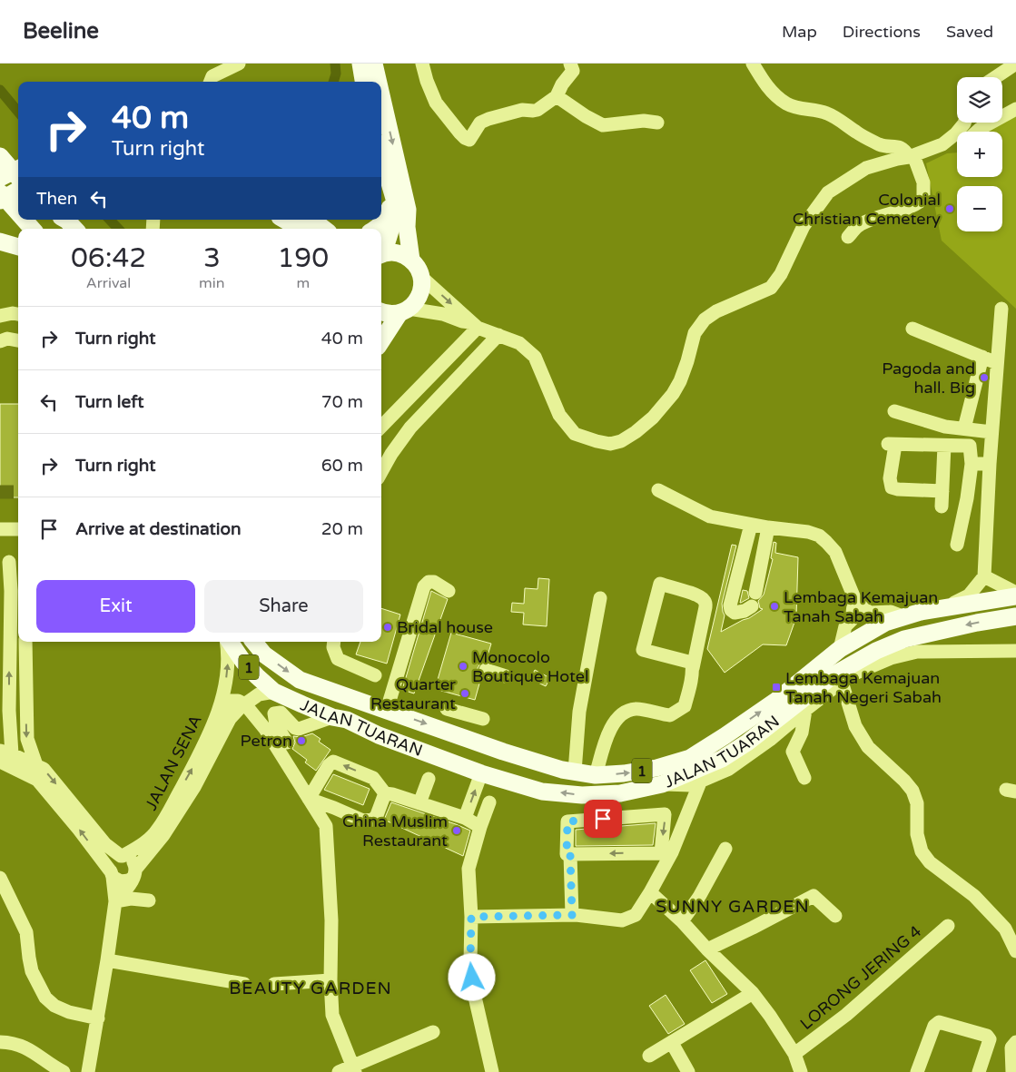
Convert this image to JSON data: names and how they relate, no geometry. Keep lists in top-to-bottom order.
{
  "streets": {
    "main road": ["1", "JALAN TUARAN"],
    "street": ["JALAN SENA", "LORONG JERING 4"]
  },
  "crossings": [
    ["JALAN TUARAN", "JALAN SENA"]
  ],
  "districts": ["SUNNY GARDEN", "BEAUTY GARDEN"],
  "places": {
    "other": [
      "Colonial Christian Cemetery",
      "Pagoda and hall. Big",
      "Lembaga Kemajuan Tanah Sabah",
      "Bridal house",
      "Monocolo Boutique Hotel",
      "Quarter Restaurant",
      "Petron",
      "China Muslim Restaurant"
    ],
    "transit": ["Lembaga Kemajuan Tanah Negeri Sabah"]
  },
  "page": {
    "header": "Beeline",
    "nav": ["Map", "Directions", "Saved"],
    "map_buttons": ["+", "−"],
    "turn": ["40 m", "Turn right"],
    "then": "Then",
    "eta": [
      "06:42",
      "Arrival",
      "3",
      "min",
      "190",
      "m"
    ],
    "list": [
      {
        "name": "Turn right",
        "value": "40 m"
      },
      {
        "name": "Turn left",
        "value": "70 m"
      },
      {
        "name": "Turn right",
        "value": "60 m"
      },
      {
        "name": "Arrive at destination",
        "value": "20 m"
      }
    ],
    "buttons": ["Exit", "Share"]
  }
}
